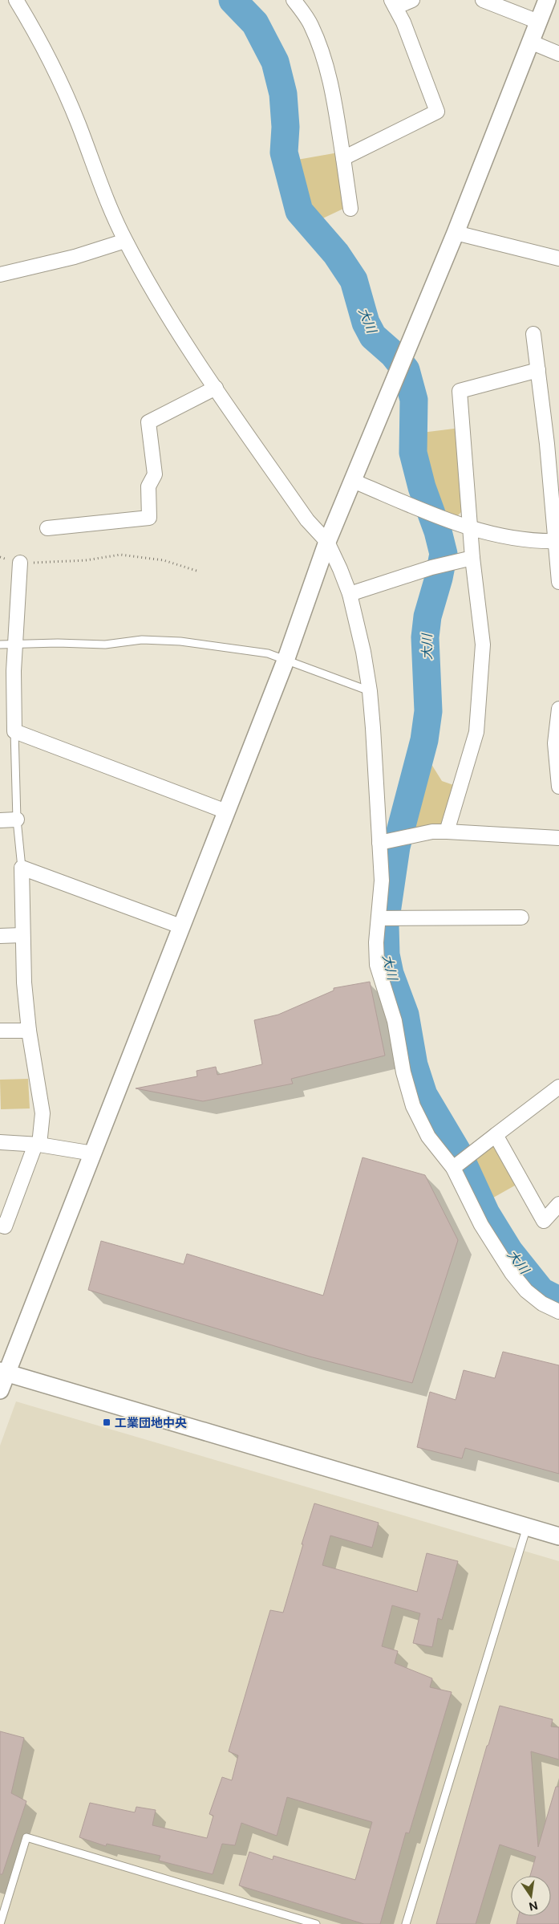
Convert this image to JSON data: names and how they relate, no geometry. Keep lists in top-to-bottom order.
{
  "water": ["大川"],
  "places": {
    "transit": ["工業団地中央"]
  },
  "north": "bottom"
}
